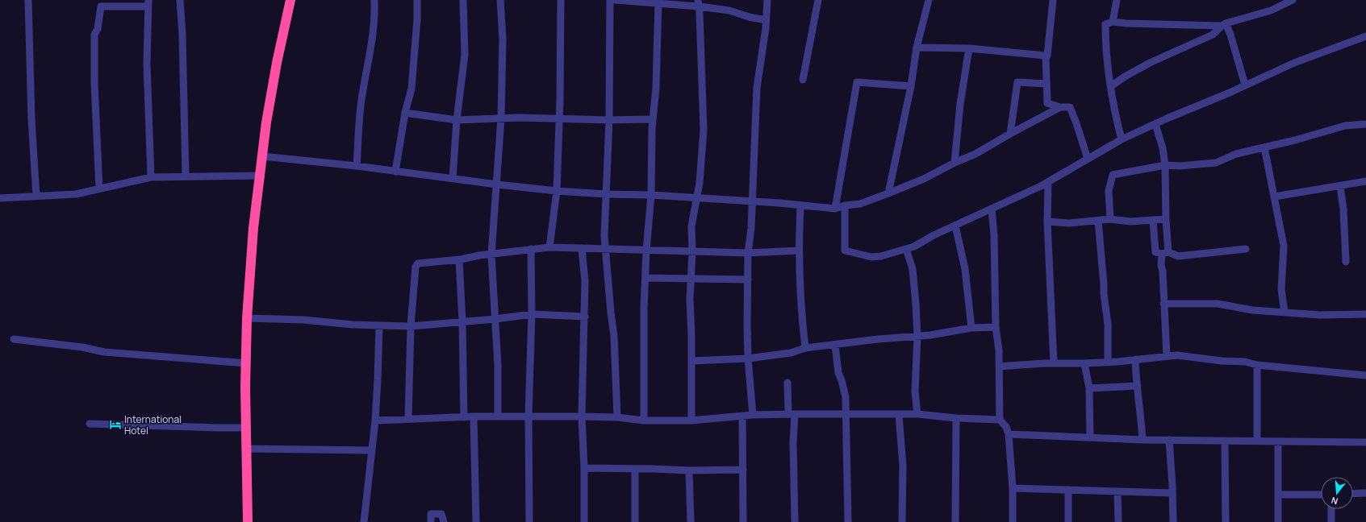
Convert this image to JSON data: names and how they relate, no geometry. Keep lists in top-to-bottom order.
{
  "places": {
    "hotel": ["International Hotel"]
  },
  "north": "bottom"
}
